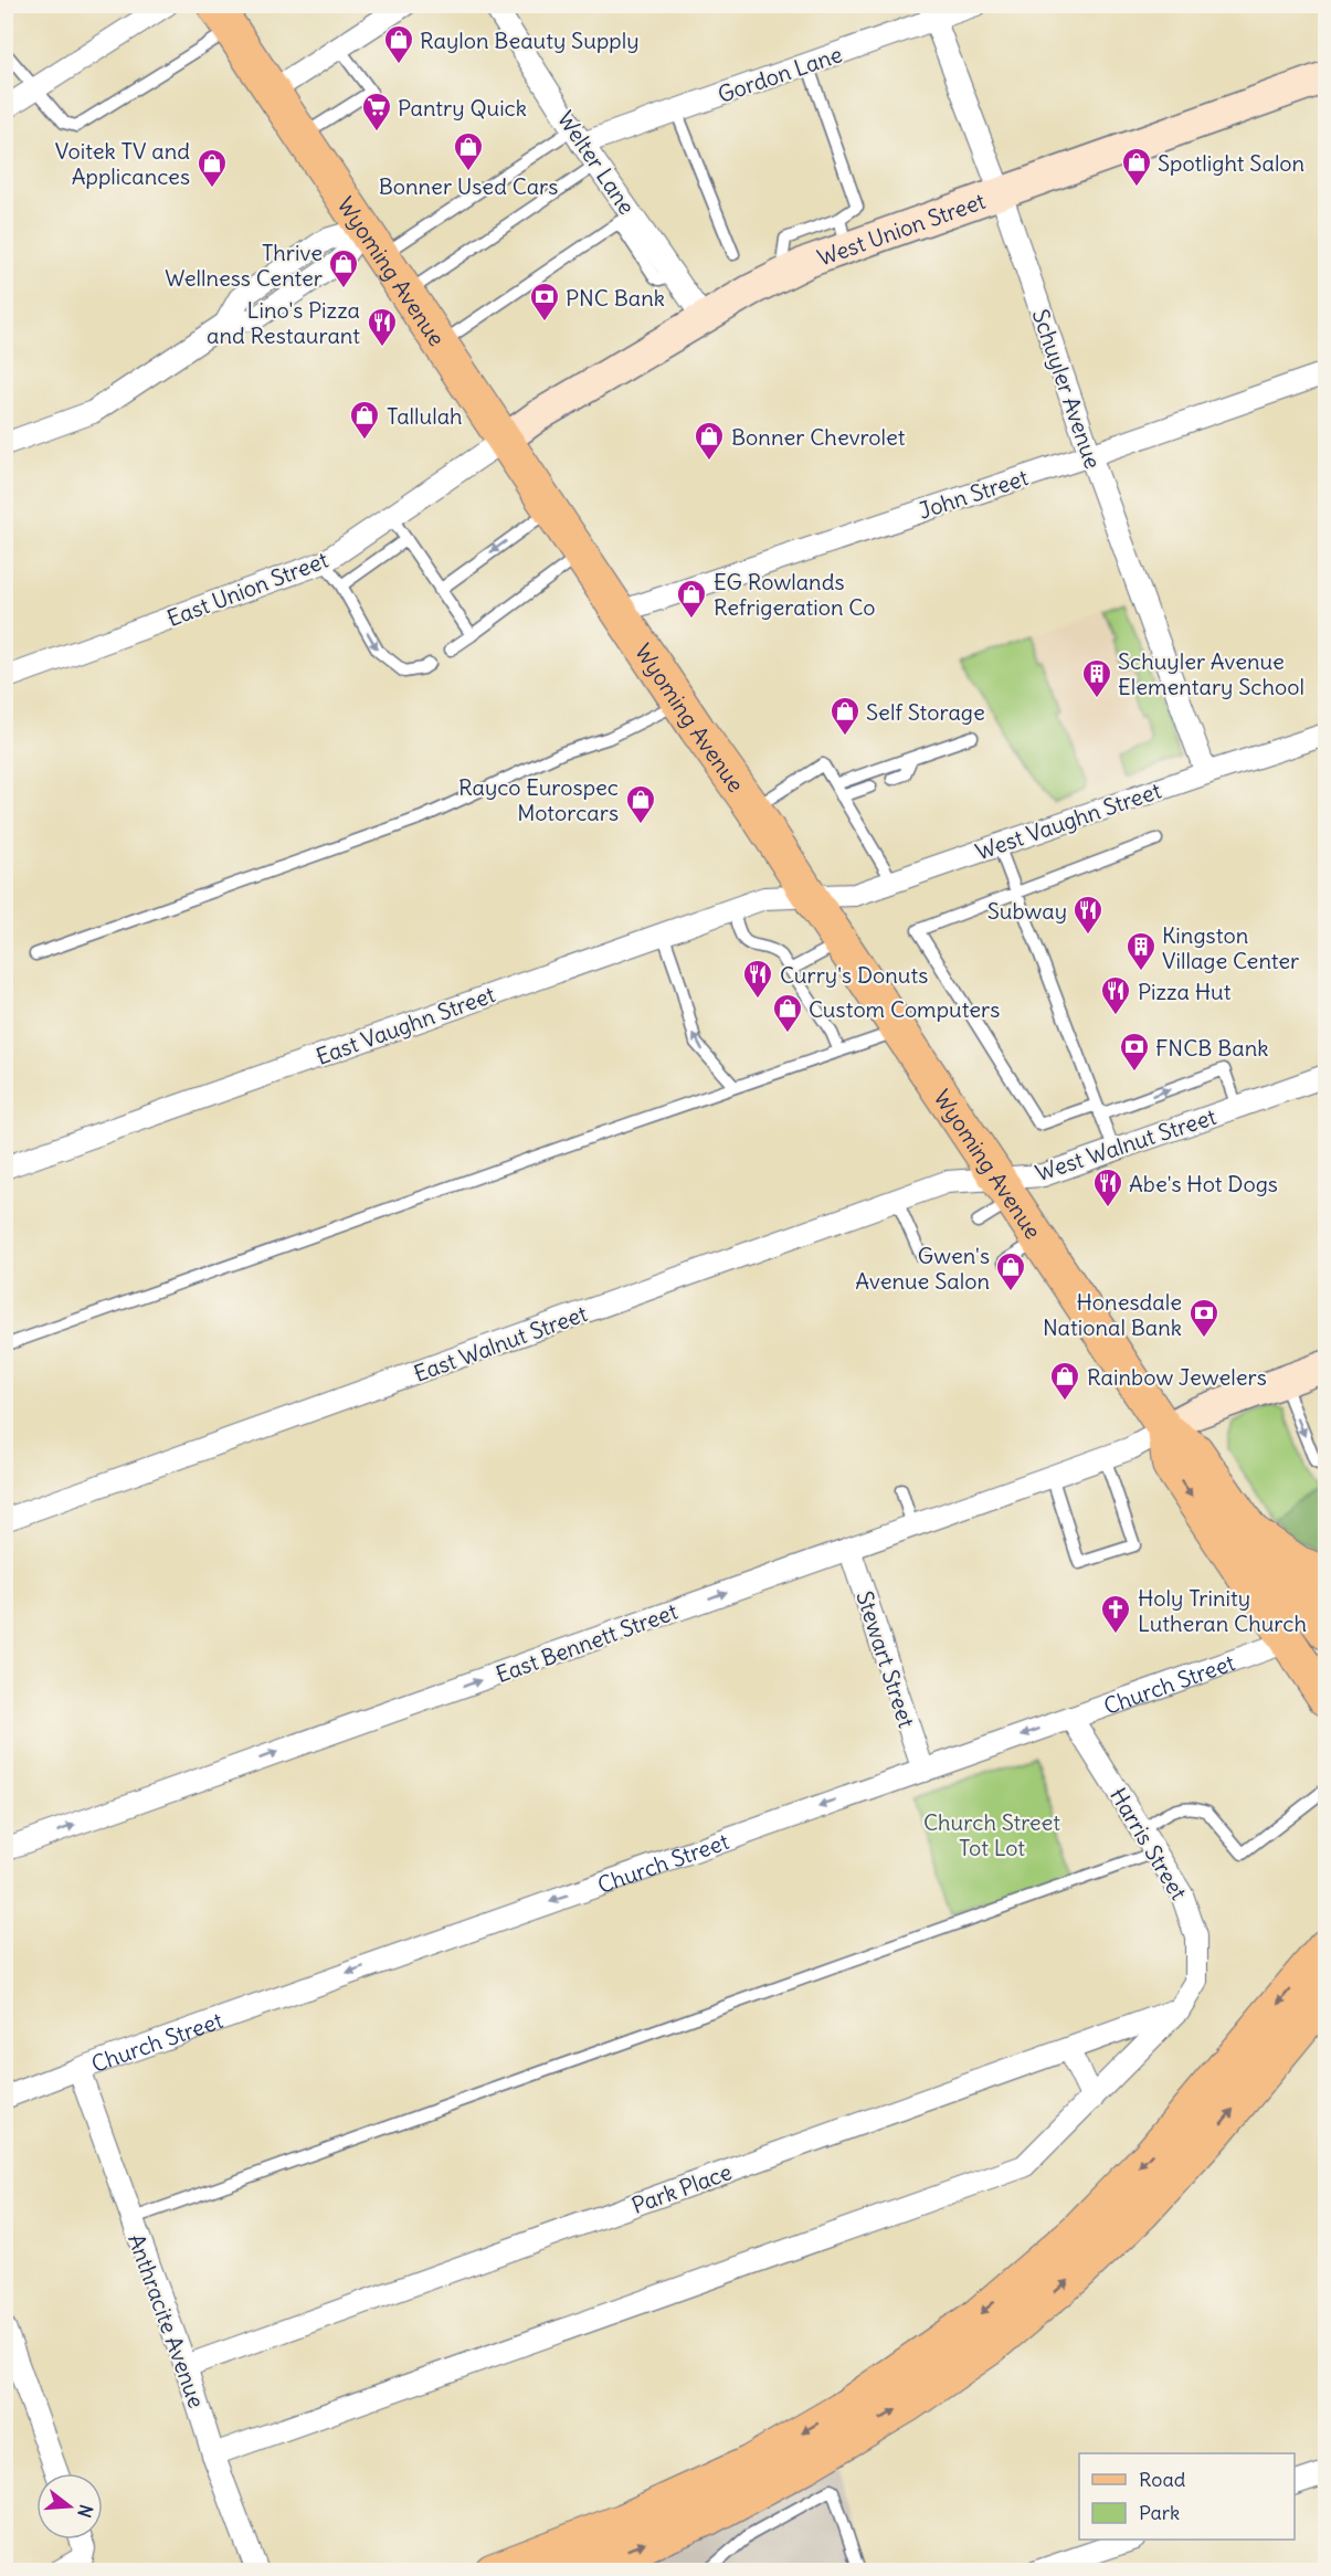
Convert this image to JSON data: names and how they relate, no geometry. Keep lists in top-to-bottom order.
{
  "streets": {
    "main road": ["West Union Street", "Wyoming Avenue", "Church Street"],
    "street": [
      "Gordon Lane",
      "Welter Lane",
      "Schuyler Avenue",
      "John Street",
      "East Union Street",
      "West Vaughn Street",
      "East Vaughn Street",
      "West Walnut Street",
      "East Walnut Street",
      "East Bennett Street",
      "Stewart Street",
      "Harris Street",
      "Park Place",
      "Anthracite Avenue"
    ]
  },
  "crossings": [
    ["Gordon Lane", "Welter Lane"],
    ["Gordon Lane", "Schuyler Avenue"],
    ["Welter Lane", "West Union Street"],
    ["West Union Street", "Wyoming Avenue"],
    ["West Union Street", "Schuyler Avenue"],
    ["West Union Street", "East Union Street"],
    ["Wyoming Avenue", "John Street"],
    ["Wyoming Avenue", "East Union Street"],
    ["Wyoming Avenue", "West Vaughn Street"],
    ["Wyoming Avenue", "East Vaughn Street"],
    ["Wyoming Avenue", "West Walnut Street"],
    ["Wyoming Avenue", "East Walnut Street"],
    ["Wyoming Avenue", "East Bennett Street"],
    ["Wyoming Avenue", "Church Street"],
    ["Schuyler Avenue", "John Street"],
    ["Schuyler Avenue", "West Vaughn Street"],
    ["West Vaughn Street", "East Vaughn Street"],
    ["West Walnut Street", "East Walnut Street"],
    ["East Bennett Street", "Stewart Street"],
    ["Stewart Street", "Church Street"],
    ["Church Street", "Harris Street"],
    ["Church Street", "Anthracite Avenue"],
    ["Harris Street", "Park Place"],
    ["Harris Street", "Anthracite Avenue"],
    ["Park Place", "Anthracite Avenue"]
  ],
  "one_way": ["East Bennett Street", "Church Street"],
  "parks": ["Church Street Tot Lot"],
  "places": {
    "shop": [
      "Raylon Beauty Supply",
      "Bonner Used Cars",
      "Spotlight Salon",
      "Voitek TV and Applicances",
      "Thrive Wellness Center",
      "Tallulah",
      "Bonner Chevrolet",
      "EG Rowlands Refrigeration Co",
      "Self Storage",
      "Rayco Eurospec Motorcars",
      "Custom Computers",
      "Gwen's Avenue Salon",
      "Rainbow Jewelers"
    ],
    "supermarket": ["Pantry Quick"],
    "bank": ["PNC Bank", "FNCB Bank", "Honesdale National Bank"],
    "restaurant": [
      "Lino's Pizza and Restaurant",
      "Subway",
      "Curry's Donuts",
      "Pizza Hut",
      "Abe's Hot Dogs"
    ],
    "building": ["Schuyler Avenue Elementary School", "Kingston Village Center"],
    "church": ["Holy Trinity Lutheran Church"]
  },
  "legend": ["Road", "Park"],
  "north": "right"
}
